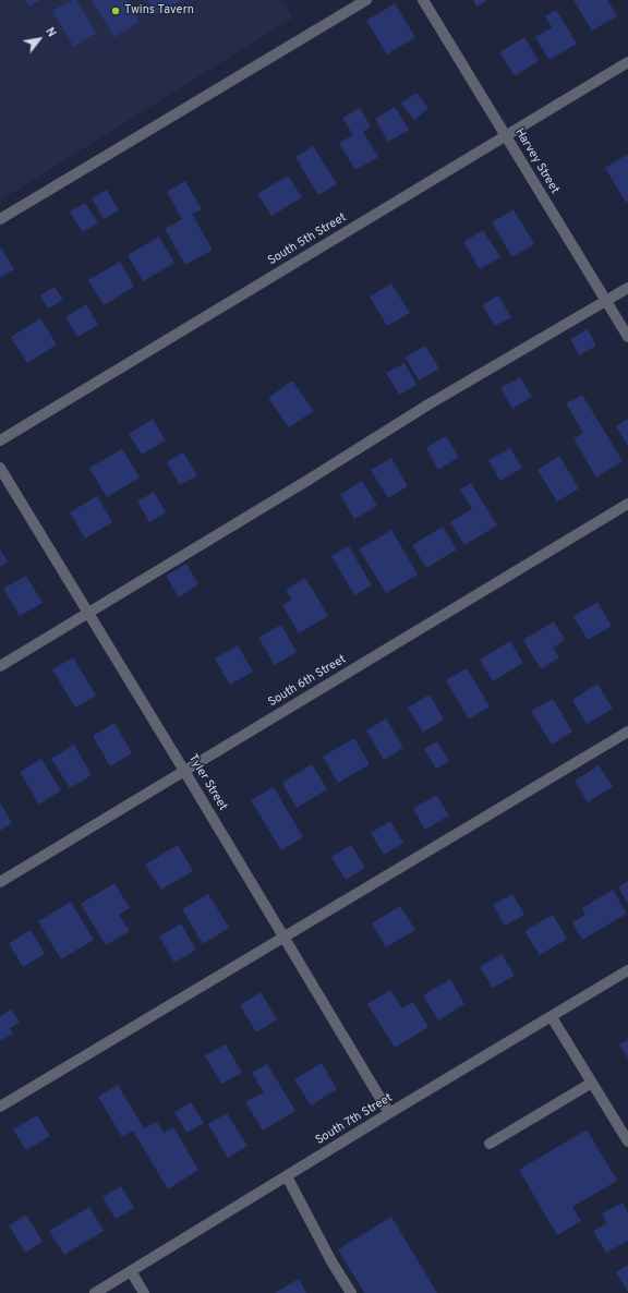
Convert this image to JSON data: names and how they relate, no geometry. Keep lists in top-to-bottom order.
{
  "streets": {
    "street": [
      "Harvey Street",
      "South 5th Street",
      "South 6th Street",
      "Tyler Street",
      "South 7th Street"
    ]
  },
  "crossings": [
    ["Harvey Street", "South 5th Street"],
    ["South 6th Street", "Tyler Street"],
    ["Tyler Street", "South 7th Street"]
  ],
  "places": ["Twins Tavern"],
  "north": "top right"
}
